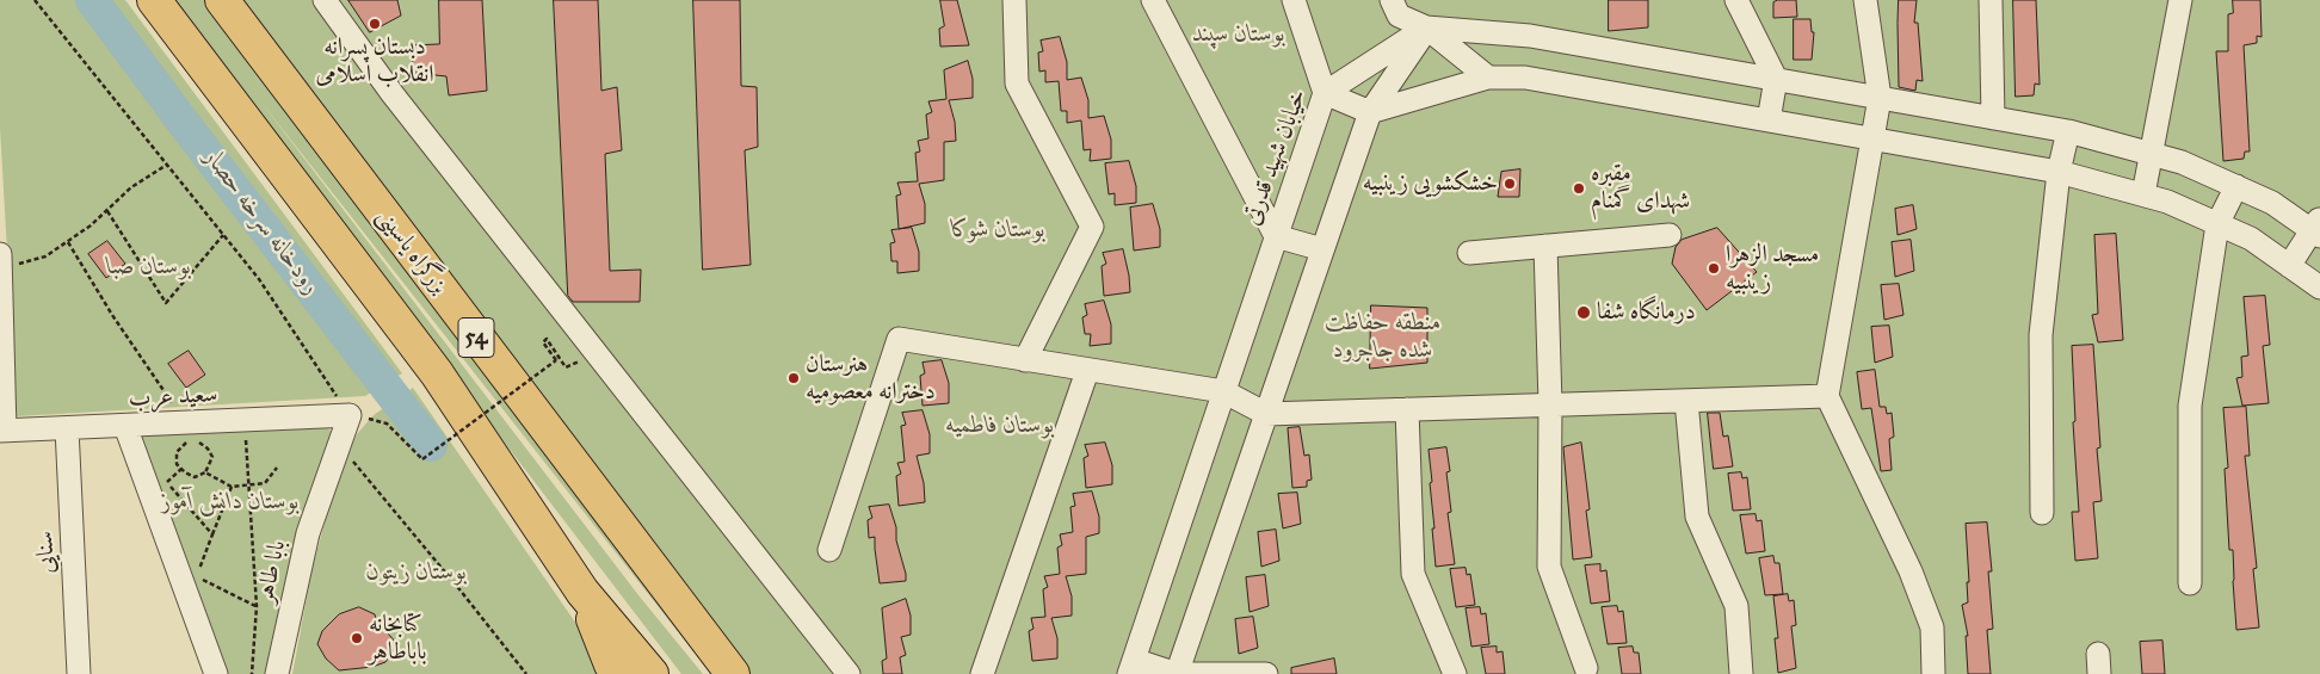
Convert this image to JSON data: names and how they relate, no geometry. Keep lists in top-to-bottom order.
{
  "streets": {
    "highway": ["بزرگراه یاسینی", "54"],
    "street": [
      "خیابان شهید قدرتی",
      "سعید عرب",
      "سنایی",
      "بابا طاهر"
    ]
  },
  "crossings": [
    ["سعید عرب", "سنایی"],
    ["سعید عرب", "بابا طاهر"]
  ],
  "water": ["رودخانه سرخه حصار"],
  "parks": [
    "بوستان سپند",
    "بوستان شوکا",
    "بوستان صبا",
    "منطقه حفاظت شده جاجرود",
    "بوستان فاطمیه",
    "بوستان دانش آموز",
    "بوستان زیتون"
  ],
  "places": [
    "دبستان پسرانه انقلاب اسلامی",
    "خشکشویی زینبیه",
    "مقبره شهدای گمنام",
    "مسجد الزهرا زینبیه",
    "درمانگاه شفا",
    "هنرستان دخترانه معصومیه",
    "کتابخانه باباطاهر"
  ]
}
